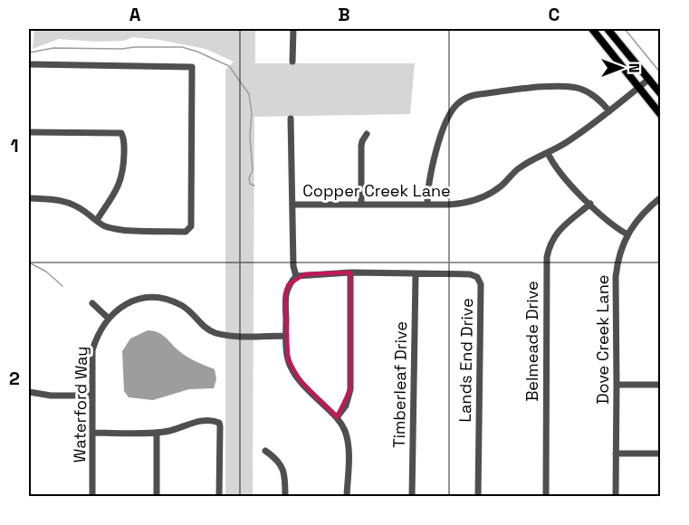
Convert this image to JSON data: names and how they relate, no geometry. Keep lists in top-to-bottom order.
{
  "streets": {
    "street": [
      "Copper Creek Lane",
      "Dove Creek Lane",
      "Belmeade Drive",
      "Lands End Drive",
      "Timberleaf Drive",
      "Waterford Way"
    ]
  },
  "crossings": [
    ["Lands End Drive", "Timberleaf Drive"]
  ],
  "north": "right",
  "grid": {
    "columns": ["A", "B", "C"],
    "rows": ["1", "2"]
  }
}
